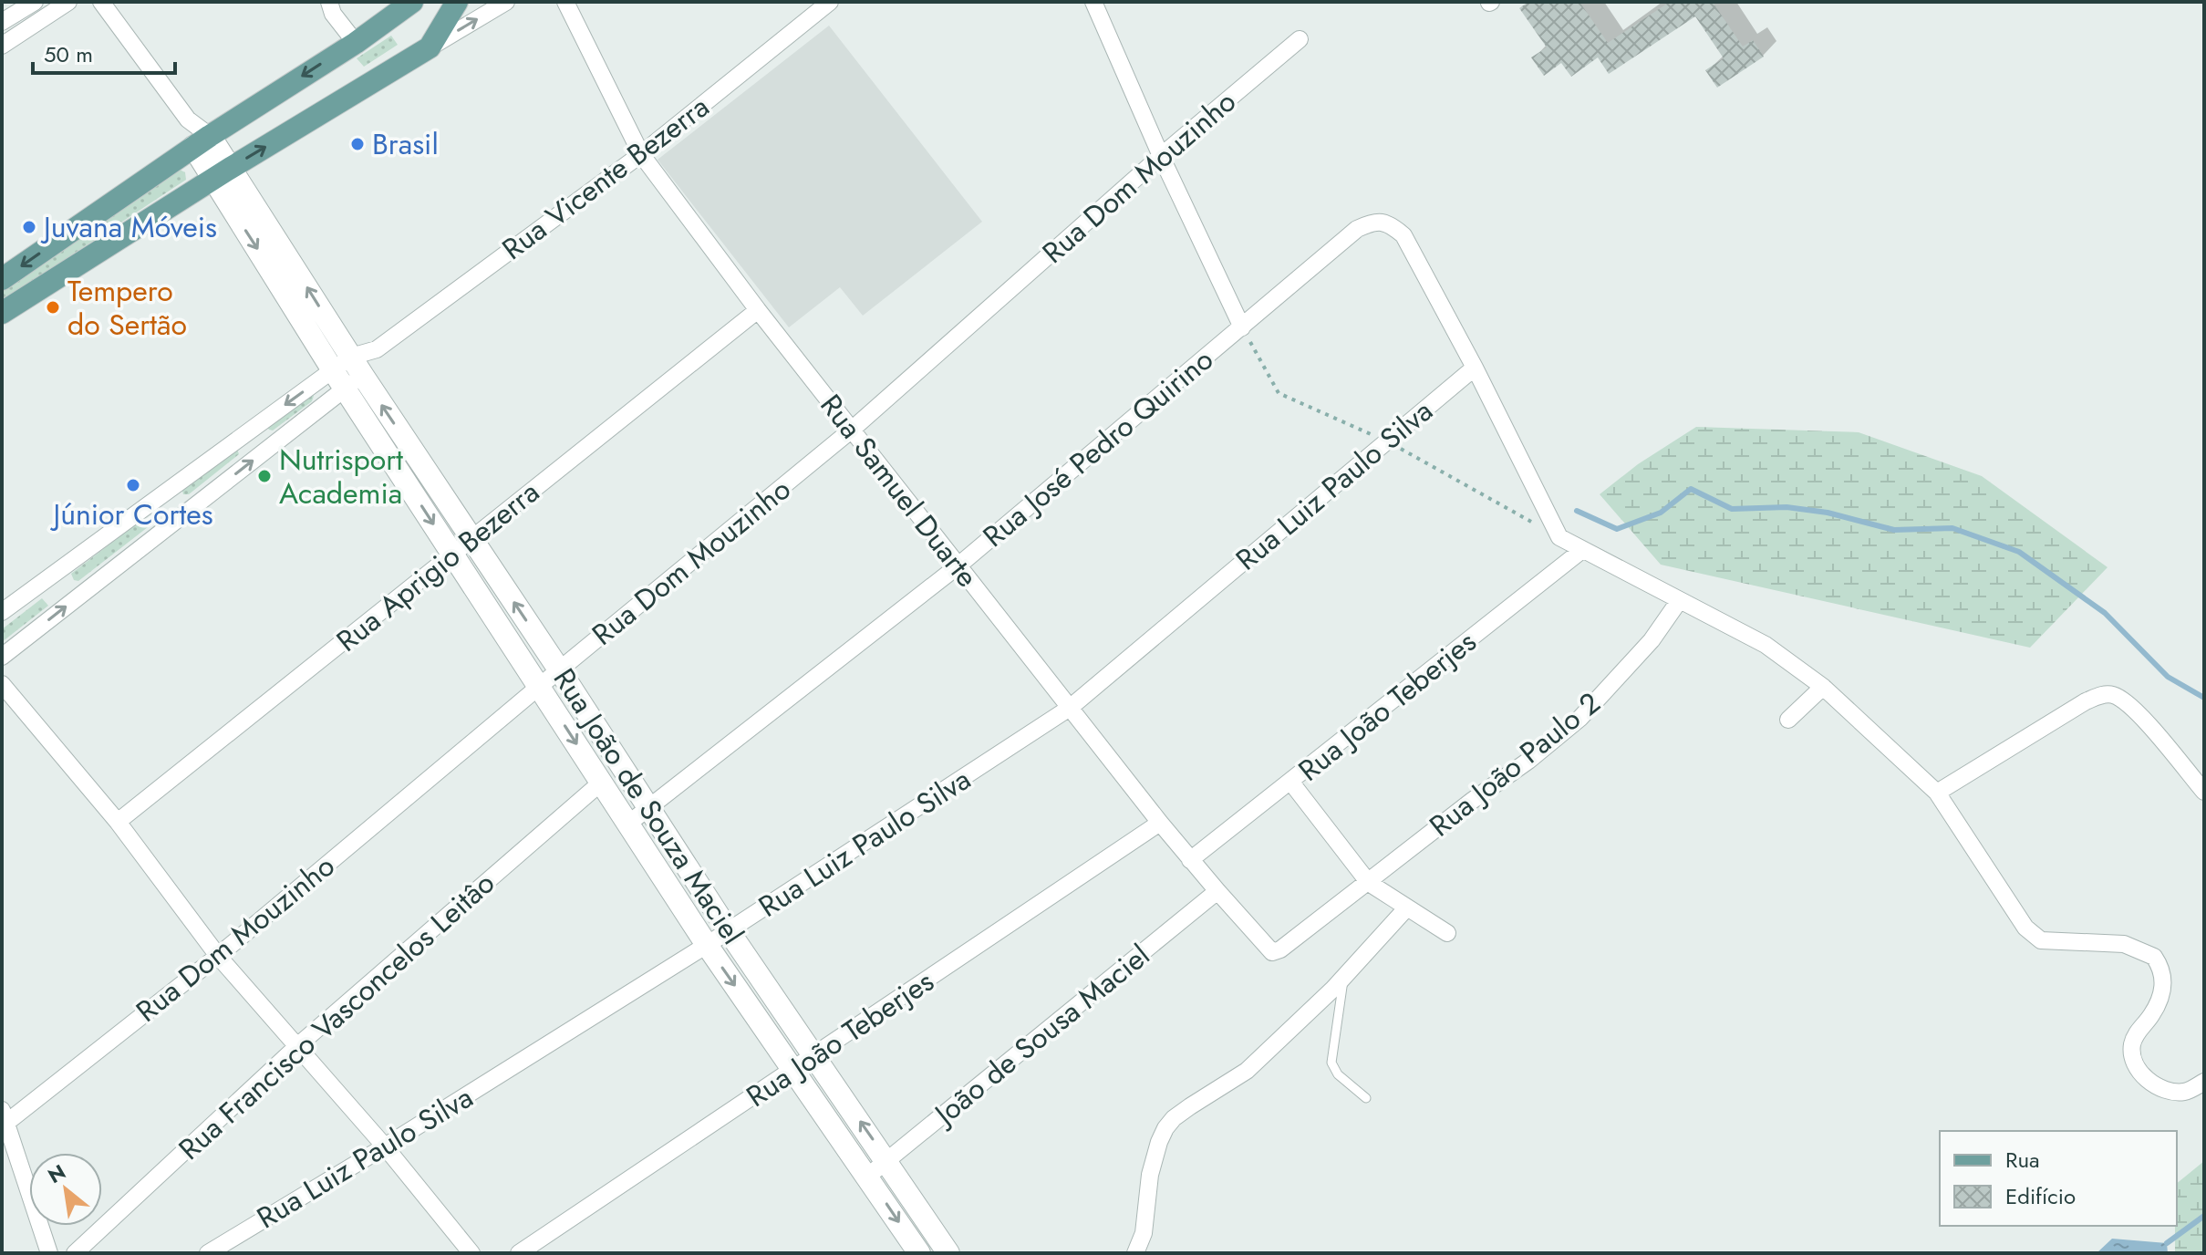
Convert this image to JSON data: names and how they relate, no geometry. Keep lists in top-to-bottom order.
{
  "streets": {
    "street": [
      "Rua Dom Mouzinho",
      "Rua Vicente Bezerra",
      "Rua José Pedro Quirino",
      "Rua Luiz Paulo Silva",
      "Rua Samuel Duarte",
      "Rua Aprigio Bezerra",
      "Rua João Teberjes",
      "Rua João Paulo 2",
      "Rua João de Souza Maciel",
      "Rua Francisco Vasconcelos Leitâo",
      "João de Sousa Maciel"
    ]
  },
  "crossings": [
    ["Rua Dom Mouzinho", "Rua Samuel Duarte"],
    ["Rua Dom Mouzinho", "Rua João de Souza Maciel"],
    ["Rua Vicente Bezerra", "Rua Samuel Duarte"],
    ["Rua Vicente Bezerra", "Rua João de Souza Maciel"],
    ["Rua José Pedro Quirino", "Rua Luiz Paulo Silva"],
    ["Rua José Pedro Quirino", "Rua Samuel Duarte"],
    ["Rua José Pedro Quirino", "Rua João de Souza Maciel"],
    ["Rua Luiz Paulo Silva", "Rua Samuel Duarte"],
    ["Rua Luiz Paulo Silva", "Rua João de Souza Maciel"],
    ["Rua Samuel Duarte", "Rua Aprigio Bezerra"],
    ["Rua Samuel Duarte", "Rua João Teberjes"],
    ["Rua Samuel Duarte", "Rua João Paulo 2"],
    ["Rua Samuel Duarte", "João de Sousa Maciel"],
    ["Rua Aprigio Bezerra", "Rua João de Souza Maciel"],
    ["Rua João Teberjes", "Rua João de Souza Maciel"],
    ["Rua João de Souza Maciel", "Rua Francisco Vasconcelos Leitâo"],
    ["Rua João de Souza Maciel", "João de Sousa Maciel"]
  ],
  "places": [
    "Brasil",
    "Juvana Móveis",
    "Tempero do Sertão",
    "Nutrisport Academia",
    "Júnior Cortes"
  ],
  "legend": ["Rua", "Edifício"],
  "scale_bar": "50 m",
  "north": "top left"
}
